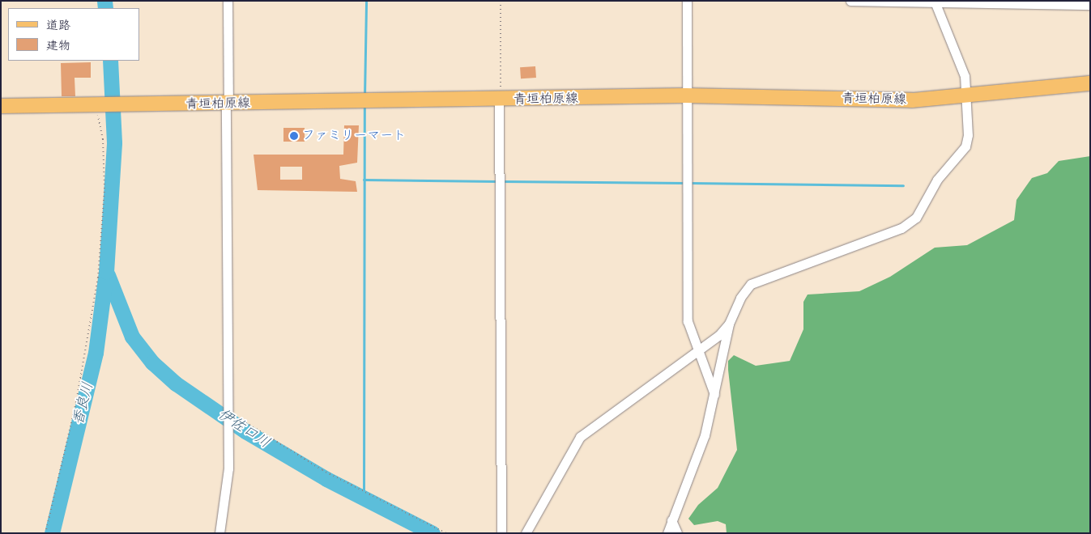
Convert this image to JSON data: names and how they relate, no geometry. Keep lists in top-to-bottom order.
{
  "streets": {
    "main road": ["青垣柏原線"]
  },
  "water": ["香良川", "伊佐口川"],
  "places": ["ファミリーマート"],
  "legend": ["道路", "建物"]
}
